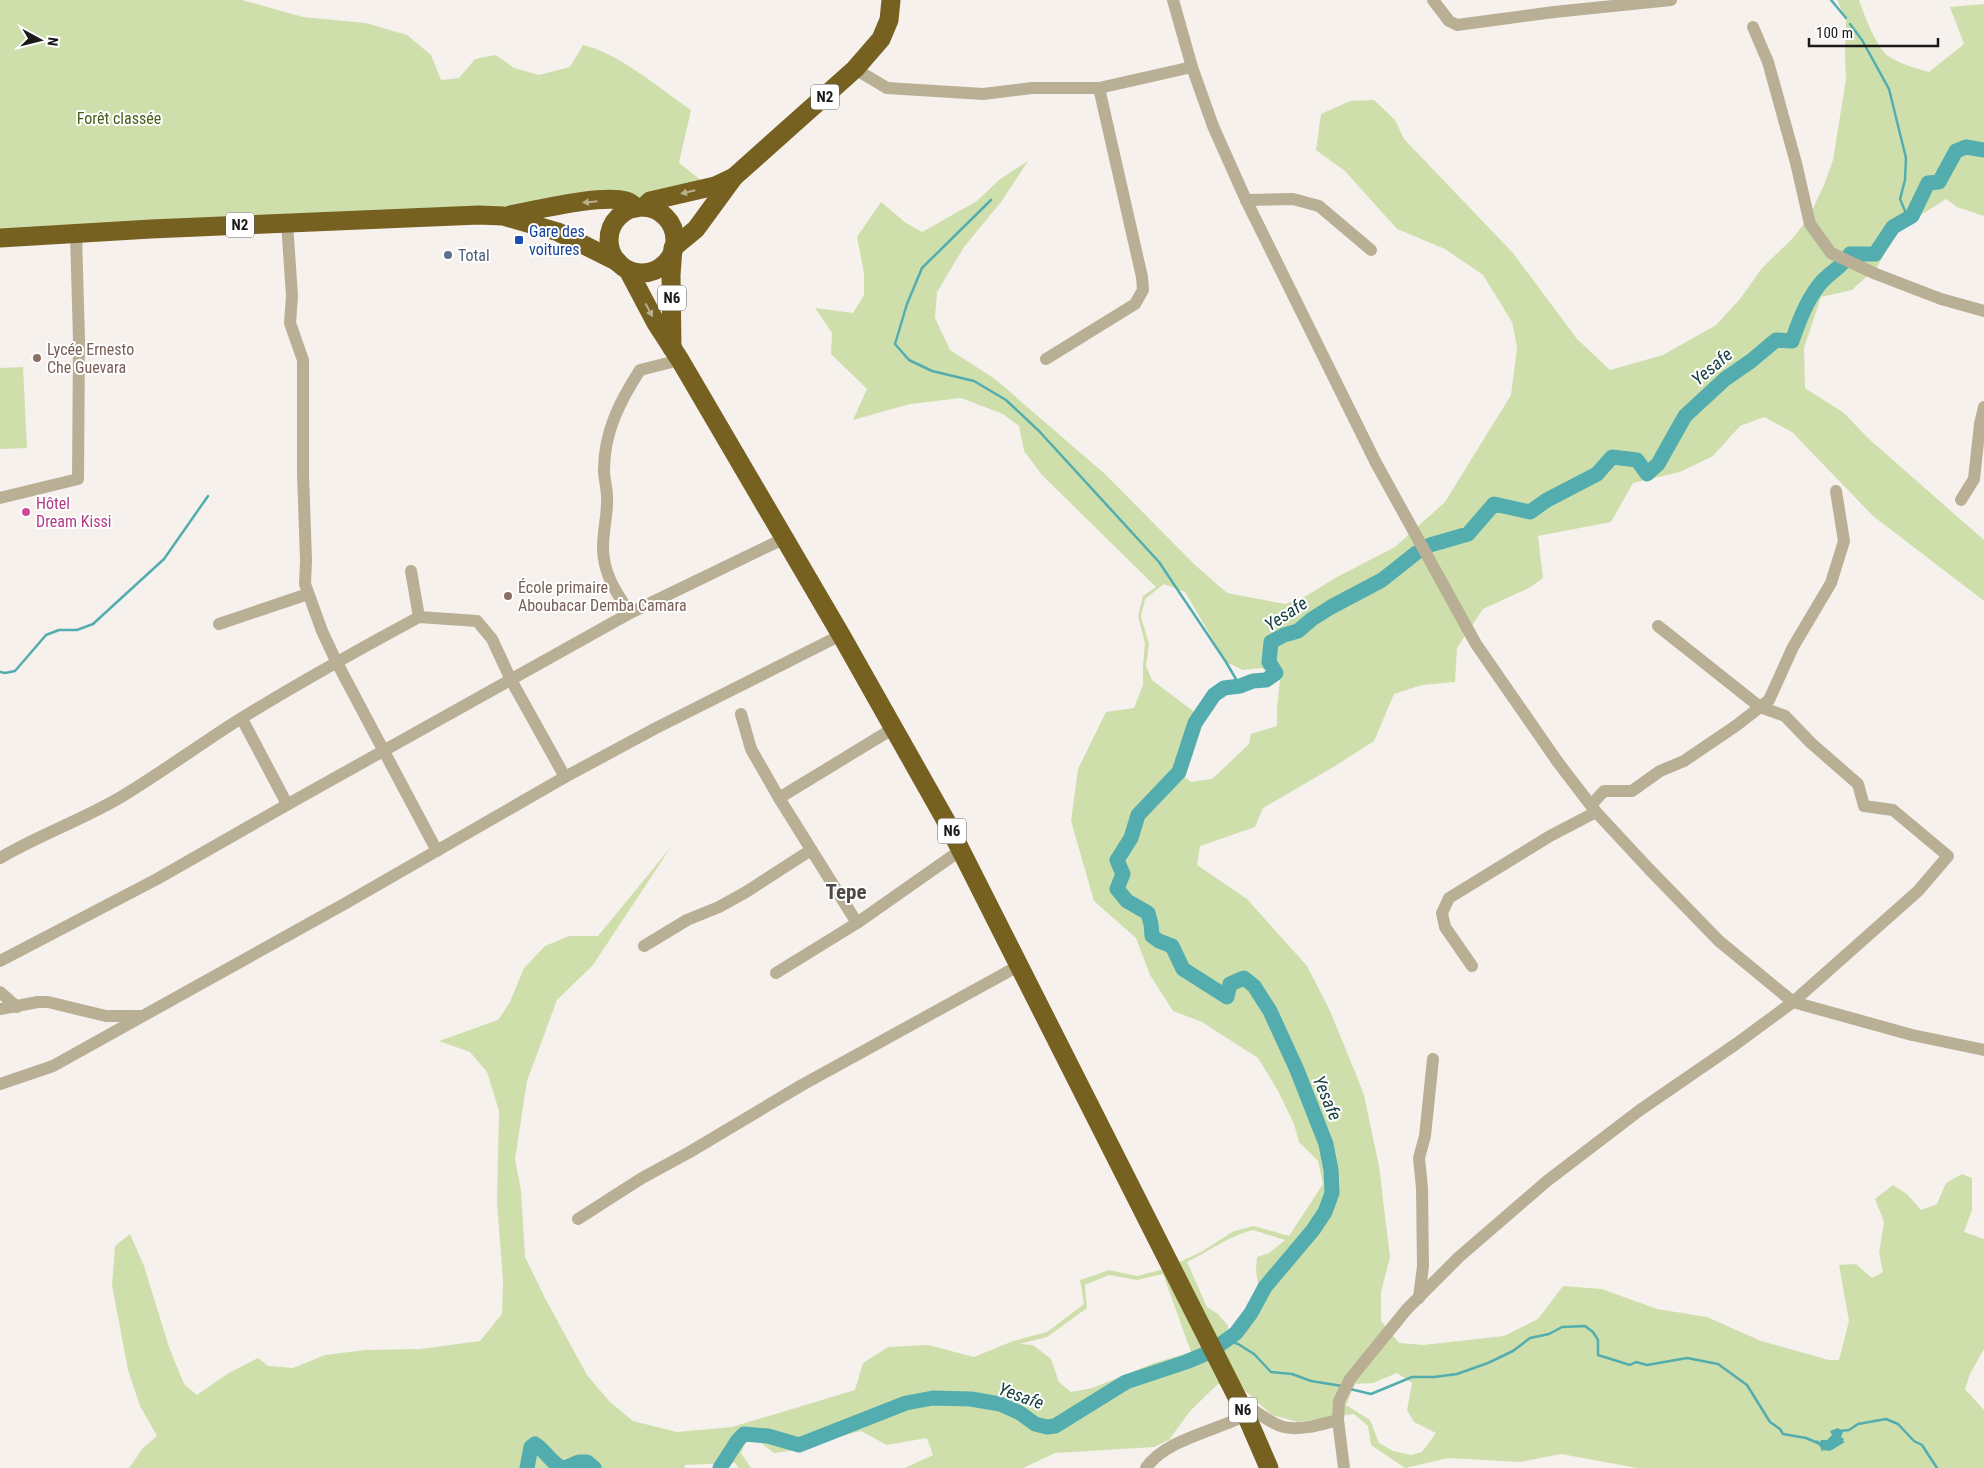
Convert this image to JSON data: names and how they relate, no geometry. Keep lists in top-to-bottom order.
{
  "streets": {
    "highway": ["N2", "N6"]
  },
  "crossings": [
    ["N2", "N6"]
  ],
  "districts": ["Tepe"],
  "water": ["Yesafe"],
  "parks": ["Forêt classée"],
  "places": {
    "transit": ["Gare des voitures"],
    "other": [
      "Total",
      "Lycée Ernesto Che Guevara",
      "Hôtel Dream Kissi",
      "École primaire Aboubacar Demba Camara"
    ]
  },
  "scale_bar": "100 m",
  "north": "right"
}
